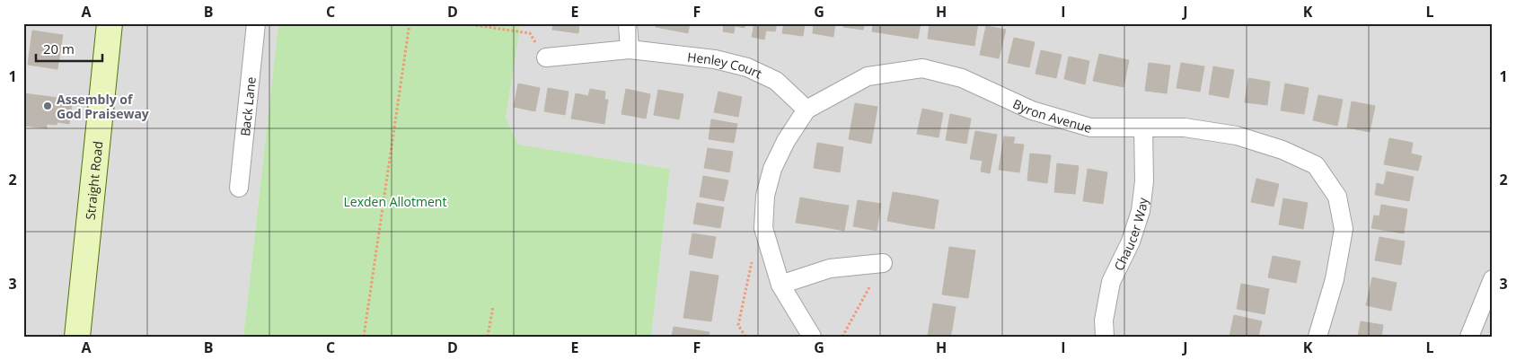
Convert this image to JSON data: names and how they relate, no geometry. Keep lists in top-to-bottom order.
{
  "streets": {
    "street": [
      "Henley Court",
      "Back Lane",
      "Byron Avenue",
      "Straight Road",
      "Chaucer Way"
    ]
  },
  "crossings": [
    ["Henley Court", "Byron Avenue"],
    ["Byron Avenue", "Chaucer Way"]
  ],
  "parks": ["Lexden Allotment"],
  "places": ["Assembly of God Praiseway"],
  "scale_bar": "20 m",
  "grid": {
    "columns": [
      "A",
      "B",
      "C",
      "D",
      "E",
      "F",
      "G",
      "H",
      "I",
      "J",
      "K",
      "L"
    ],
    "rows": ["1", "2", "3"]
  }
}
